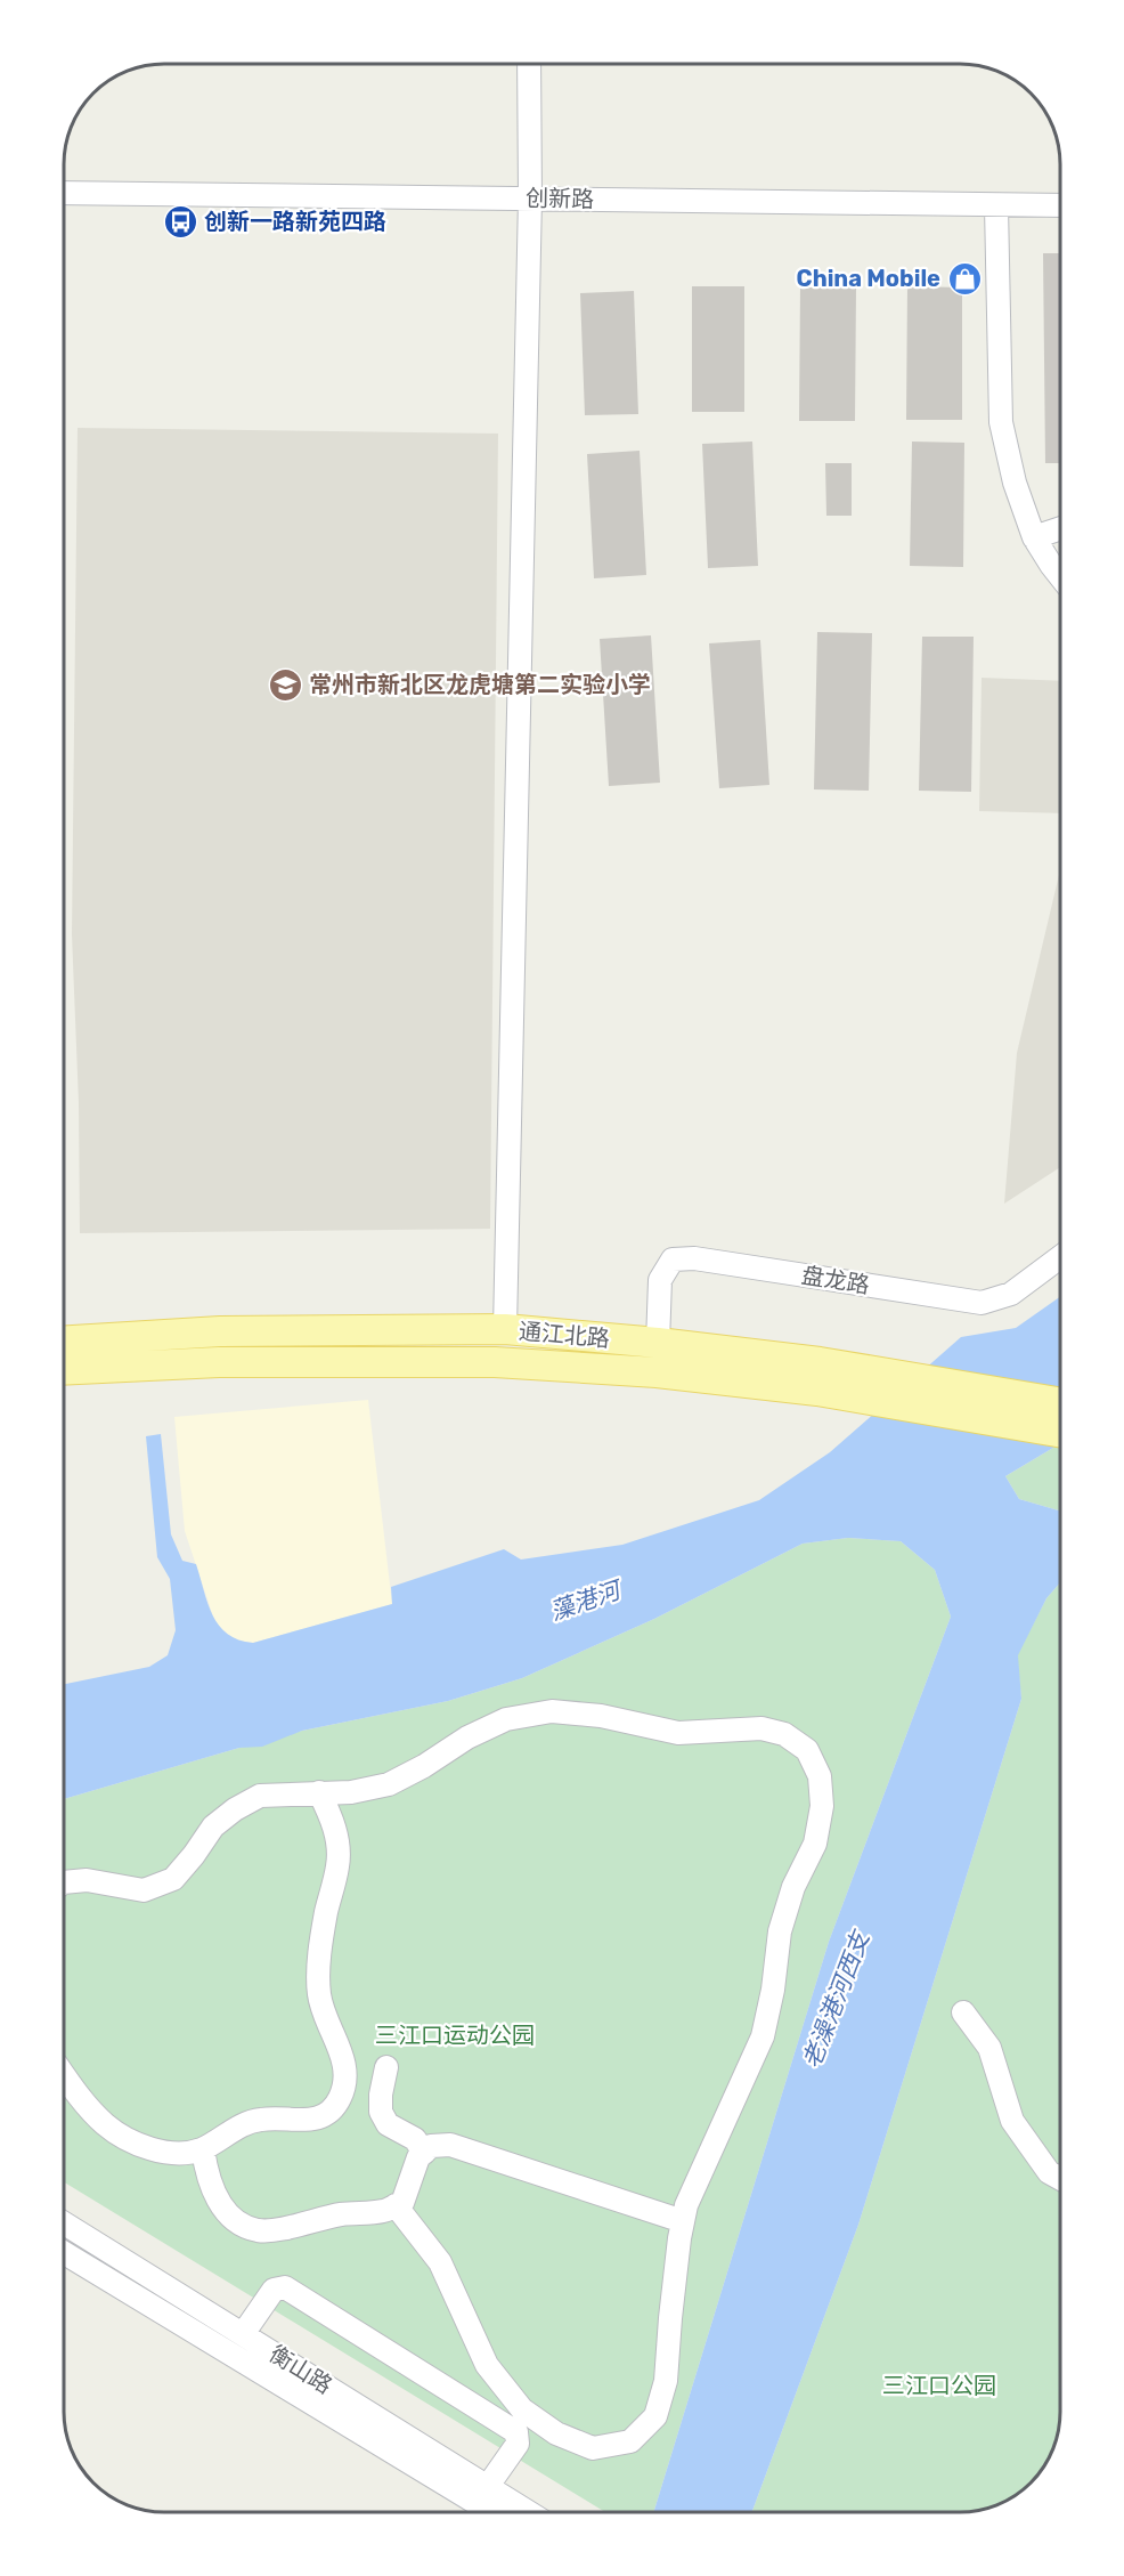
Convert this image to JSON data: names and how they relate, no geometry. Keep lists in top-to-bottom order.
{
  "streets": {
    "main road": ["通江北路"],
    "street": ["创新路", "盘龙路", "衡山路"]
  },
  "crossings": [
    ["盘龙路", "通江北路"]
  ],
  "water": ["藻港河", "老澡港河西支"],
  "parks": ["三江口运动公园", "三江口公园"],
  "places": {
    "bus stop": ["创新一路新苑四路"],
    "shop": ["China Mobile"],
    "school or university": ["常州市新北区龙虎塘第二实验小学"]
  }
}
